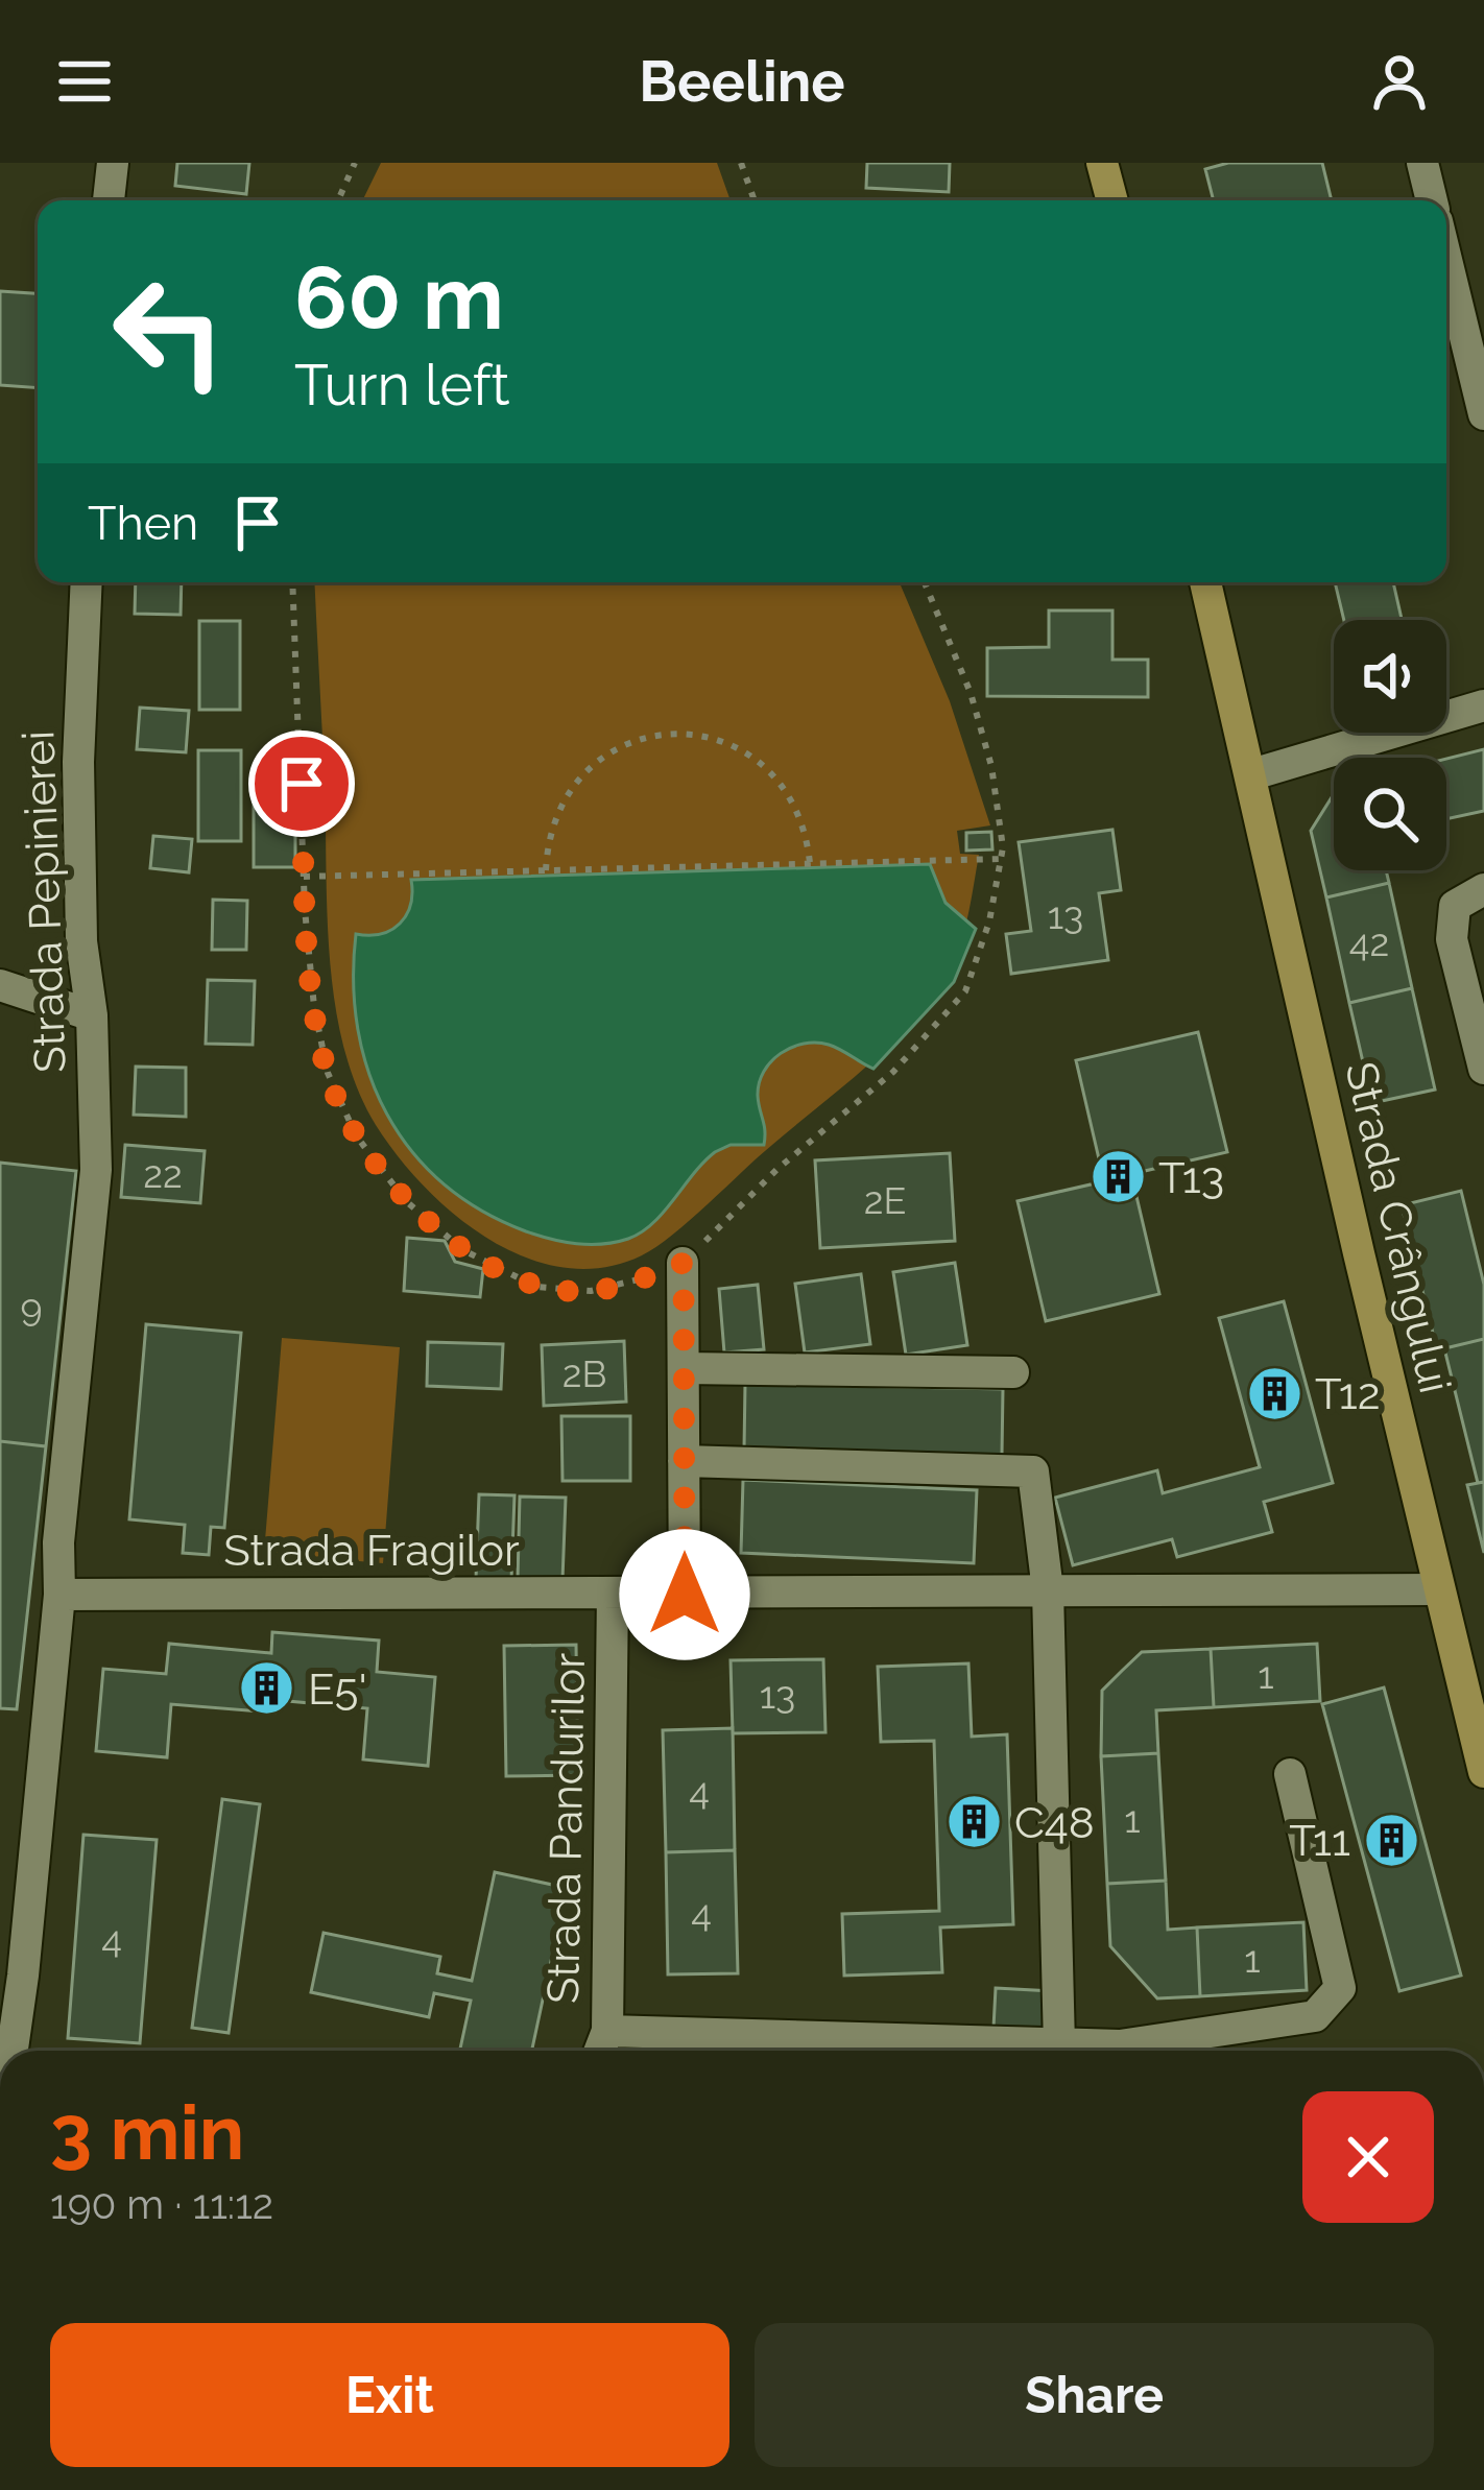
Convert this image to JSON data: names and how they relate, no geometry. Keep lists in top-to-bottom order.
{
  "streets": {
    "main road": ["Strada Crângului"],
    "street": ["Strada Pepinierei", "Strada Fragilor", "Strada Pandurilor"]
  },
  "crossings": [
    ["Strada Pepinierei", "Strada Fragilor"],
    ["Strada Crângului", "Strada Fragilor"],
    ["Strada Fragilor", "Strada Pandurilor"]
  ],
  "places": {
    "building": [
      "T13",
      "T12",
      "E5'",
      "C48",
      "T11"
    ]
  },
  "house_numbers": [
    "13",
    "42",
    "22",
    "2E",
    "9",
    "2B",
    "1",
    "13",
    "4",
    "1",
    "4",
    "4",
    "1"
  ],
  "page": {
    "header": "Beeline",
    "turn": ["60 m", "Turn left"],
    "then": "Then",
    "heading": ["3 min", "190 m · 11:12"],
    "buttons": ["Exit", "Share"]
  }
}
